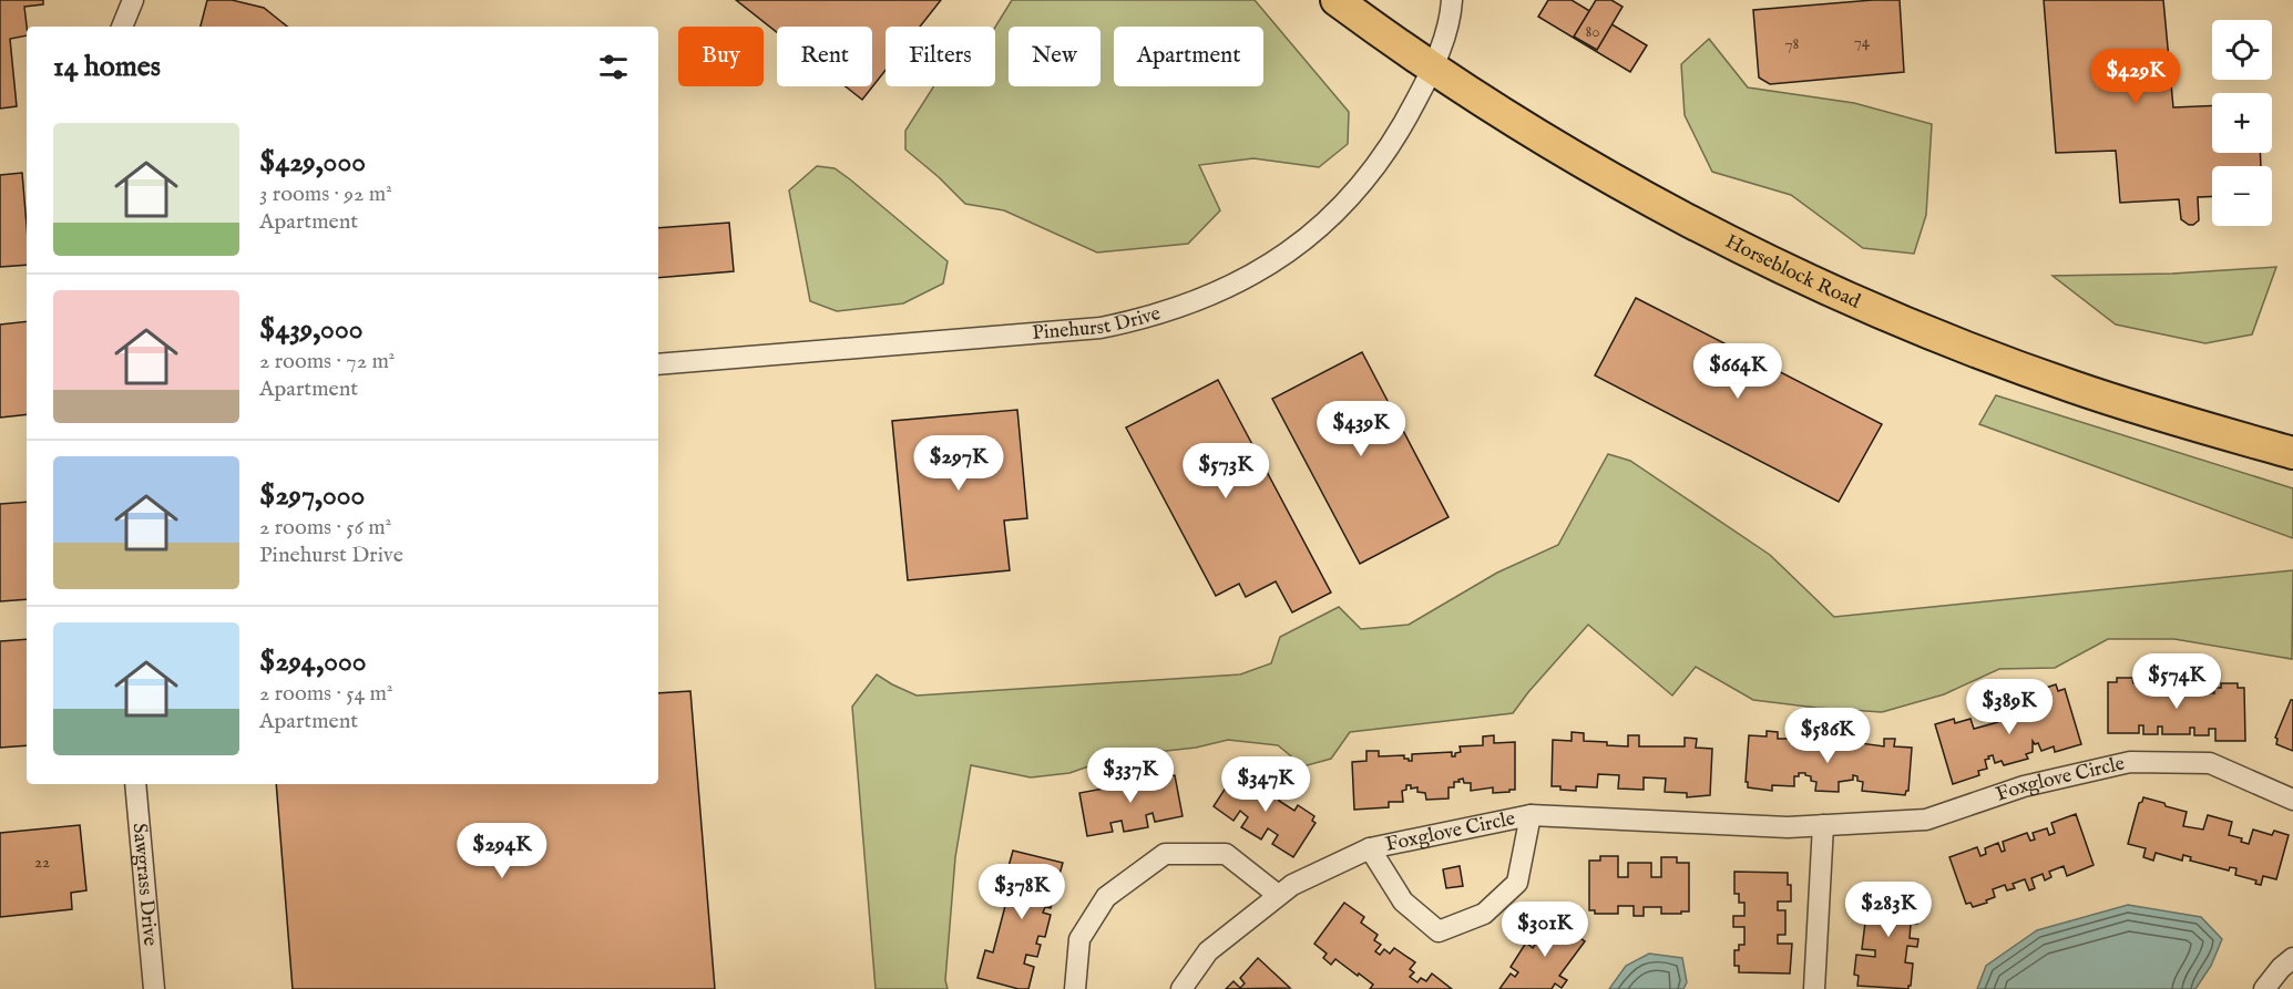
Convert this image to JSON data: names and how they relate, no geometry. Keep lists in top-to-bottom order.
{
  "streets": {
    "main road": ["Horseblock Road"],
    "street": ["Pinehurst Drive", "Foxglove Circle", "Sawgrass Drive"]
  },
  "crossings": [
    ["Horseblock Road", "Pinehurst Drive"]
  ],
  "house_numbers": [
    "80",
    "74",
    "78",
    "22"
  ],
  "page": {
    "map_buttons": ["+", "−"],
    "chip": [
      "Buy",
      "Rent",
      "Filters",
      "New",
      "Apartment"
    ],
    "heading": "14 homes",
    "price": [
      "$429K",
      "$664K",
      "$439K",
      "$297K",
      "$573K",
      "$574K",
      "$389K",
      "$586K",
      "$337K",
      "$347K",
      "$294K",
      "$378K",
      "$283K",
      "$301K"
    ],
    "list": [
      {
        "name": "$429,000",
        "note": "3 rooms · 92 m² · Apartment"
      },
      {
        "name": "$439,000",
        "note": "2 rooms · 72 m² · Apartment"
      },
      {
        "name": "$297,000",
        "note": "2 rooms · 56 m² · Pinehurst Drive"
      },
      {
        "name": "$294,000",
        "note": "2 rooms · 54 m² · Apartment"
      }
    ]
  }
}
